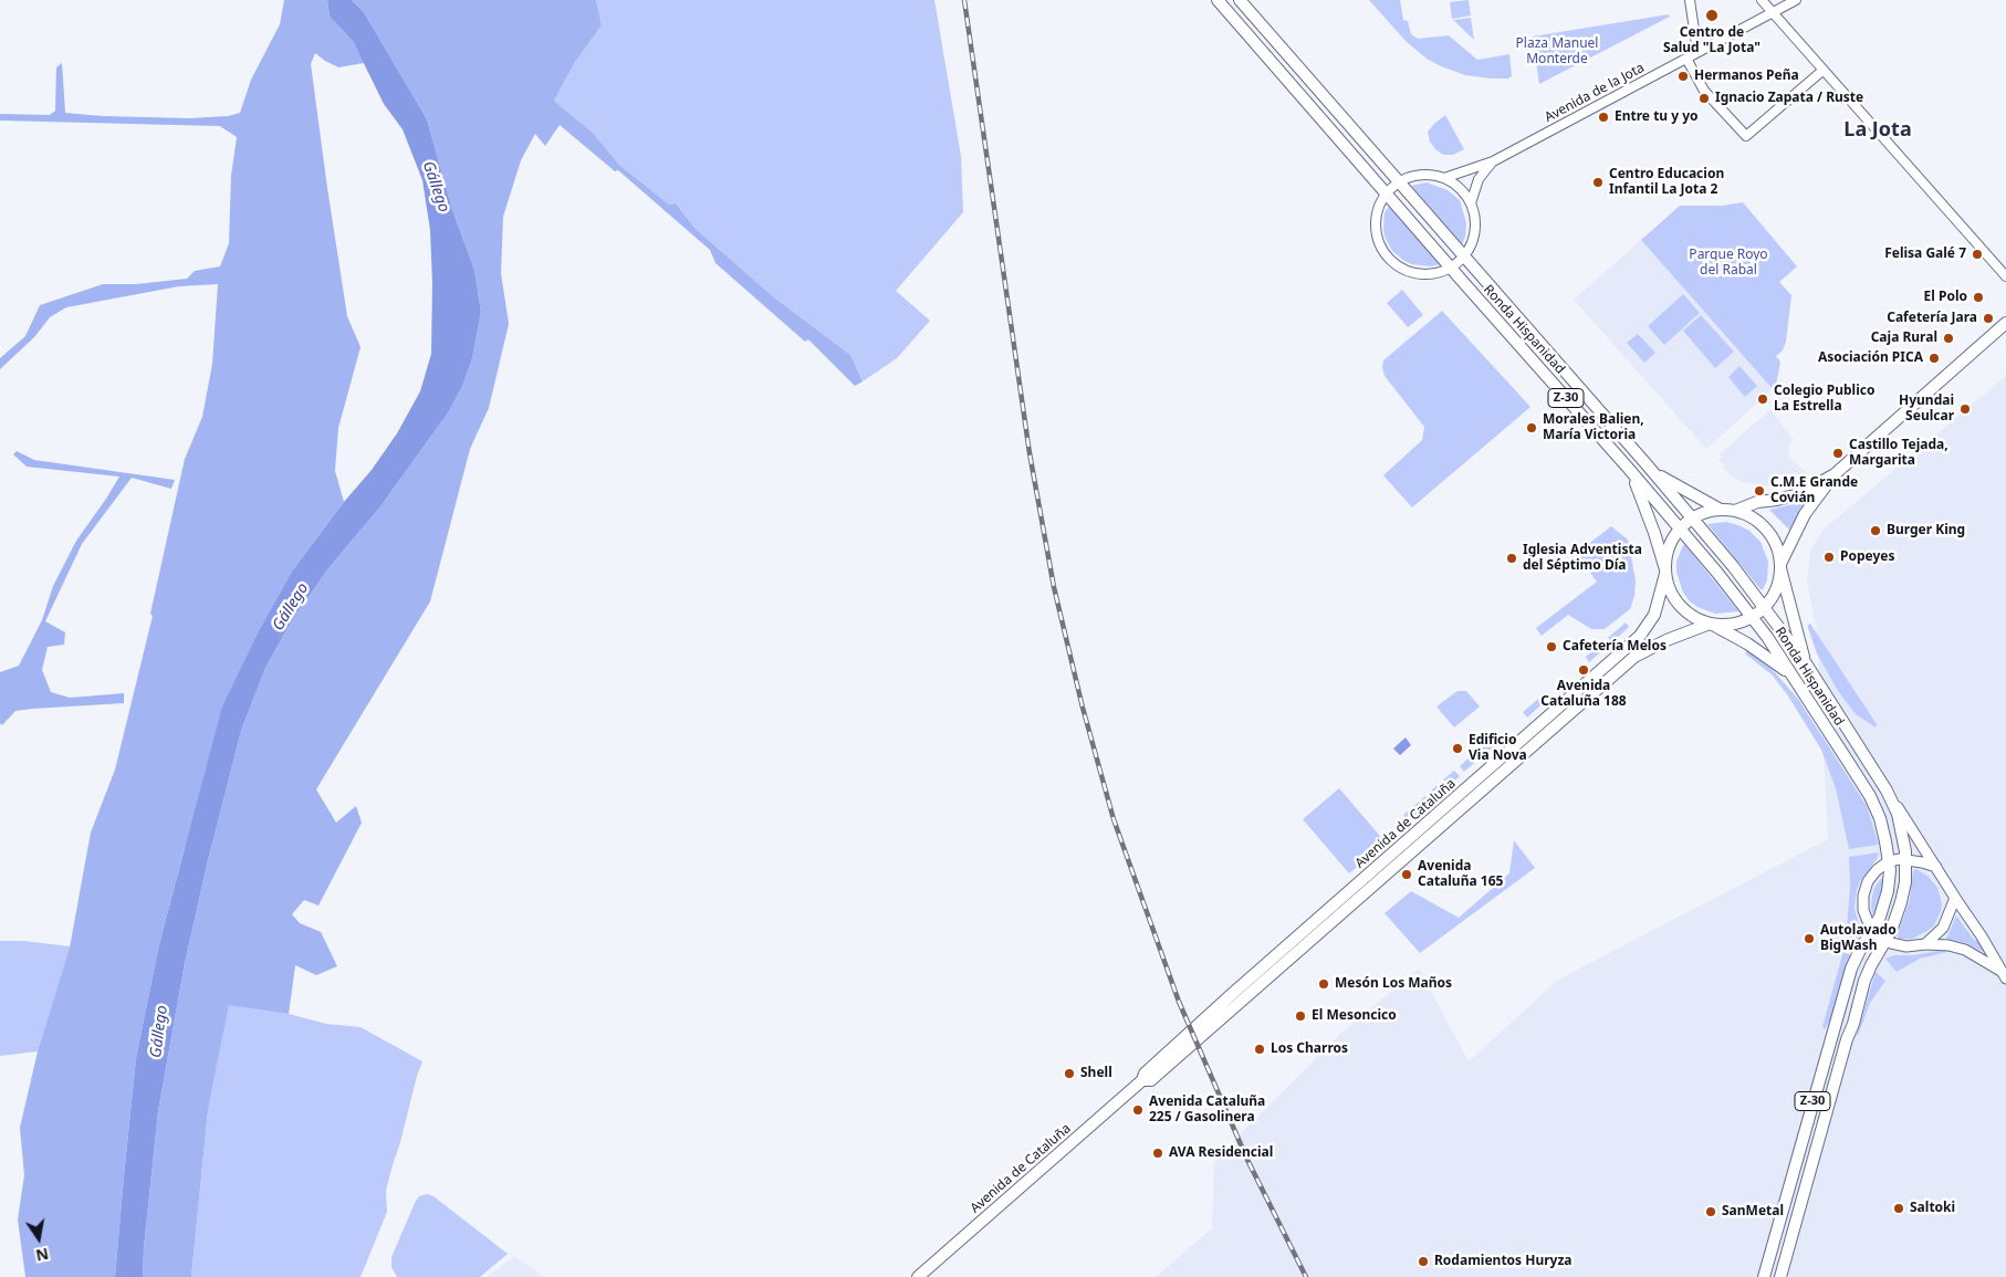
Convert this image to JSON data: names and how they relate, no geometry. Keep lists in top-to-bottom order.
{
  "streets": {
    "main road": ["Ronda Hispanidad", "Z-30", "Avenida de Cataluña"],
    "street": ["Avenida de la Jota"]
  },
  "crossings": [
    ["Ronda Hispanidad", "Avenida de Cataluña"]
  ],
  "districts": ["La Jota"],
  "water": ["Gállego"],
  "parks": ["Plaza Manuel Monterde", "Parque Royo del Rabal"],
  "places": [
    "Centro de Salud \"La Jota\"",
    "Hermanos Peña",
    "Ignacio Zapata / Ruste",
    "Entre tu y yo",
    "Centro Educacion Infantil La Jota 2",
    "Felisa Galé 7",
    "El Polo",
    "Cafetería Jara",
    "Caja Rural",
    "Asociación PICA",
    "Colegio Publico La Estrella",
    "Hyundai Seulcar",
    "Morales Balien, María Victoria",
    "Castillo Tejada, Margarita",
    "C.M.E Grande Covián",
    "Burger King",
    "Popeyes",
    "Iglesia Adventista del Séptimo Día",
    "Cafetería Melos",
    "Avenida Cataluña 188",
    "Edificio Via Nova",
    "Avenida Cataluña 165",
    "Autolavado BigWash",
    "Mesón Los Maños",
    "El Mesoncico",
    "Los Charros",
    "Shell",
    "Avenida Cataluña 225 / Gasolinera",
    "AVA Residencial",
    "Saltoki",
    "SanMetal",
    "Rodamientos Huryza"
  ],
  "north": "bottom"
}
